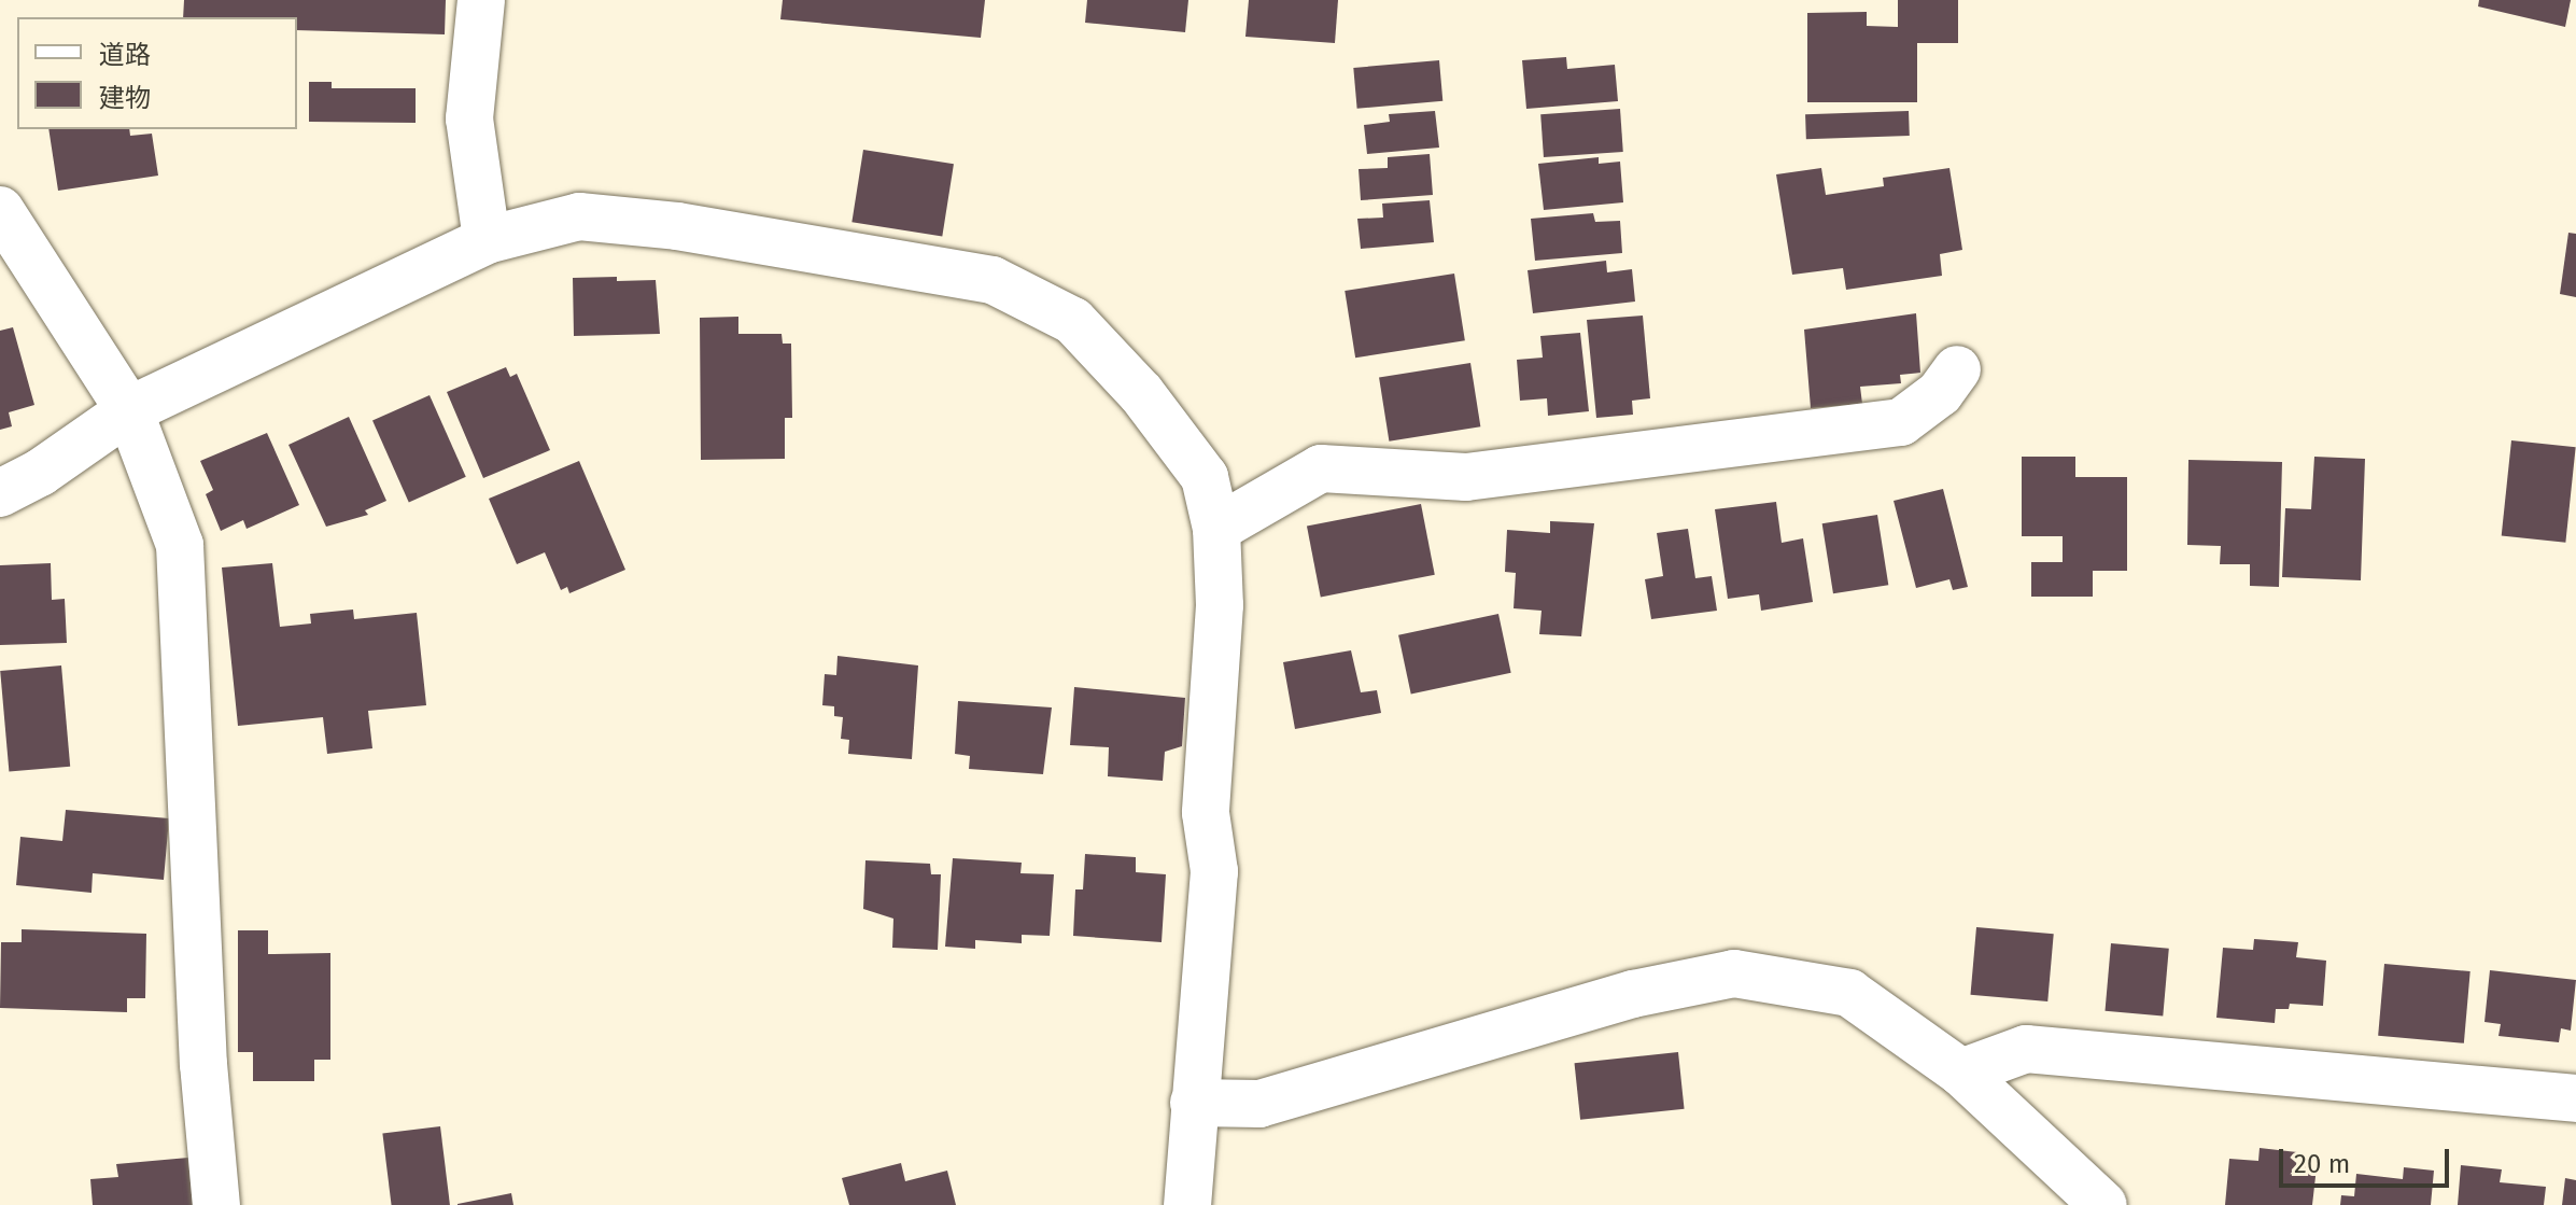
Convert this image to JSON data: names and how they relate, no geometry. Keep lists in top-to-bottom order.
{
  "legend": ["道路", "建物"],
  "scale_bar": "20 m"
}
